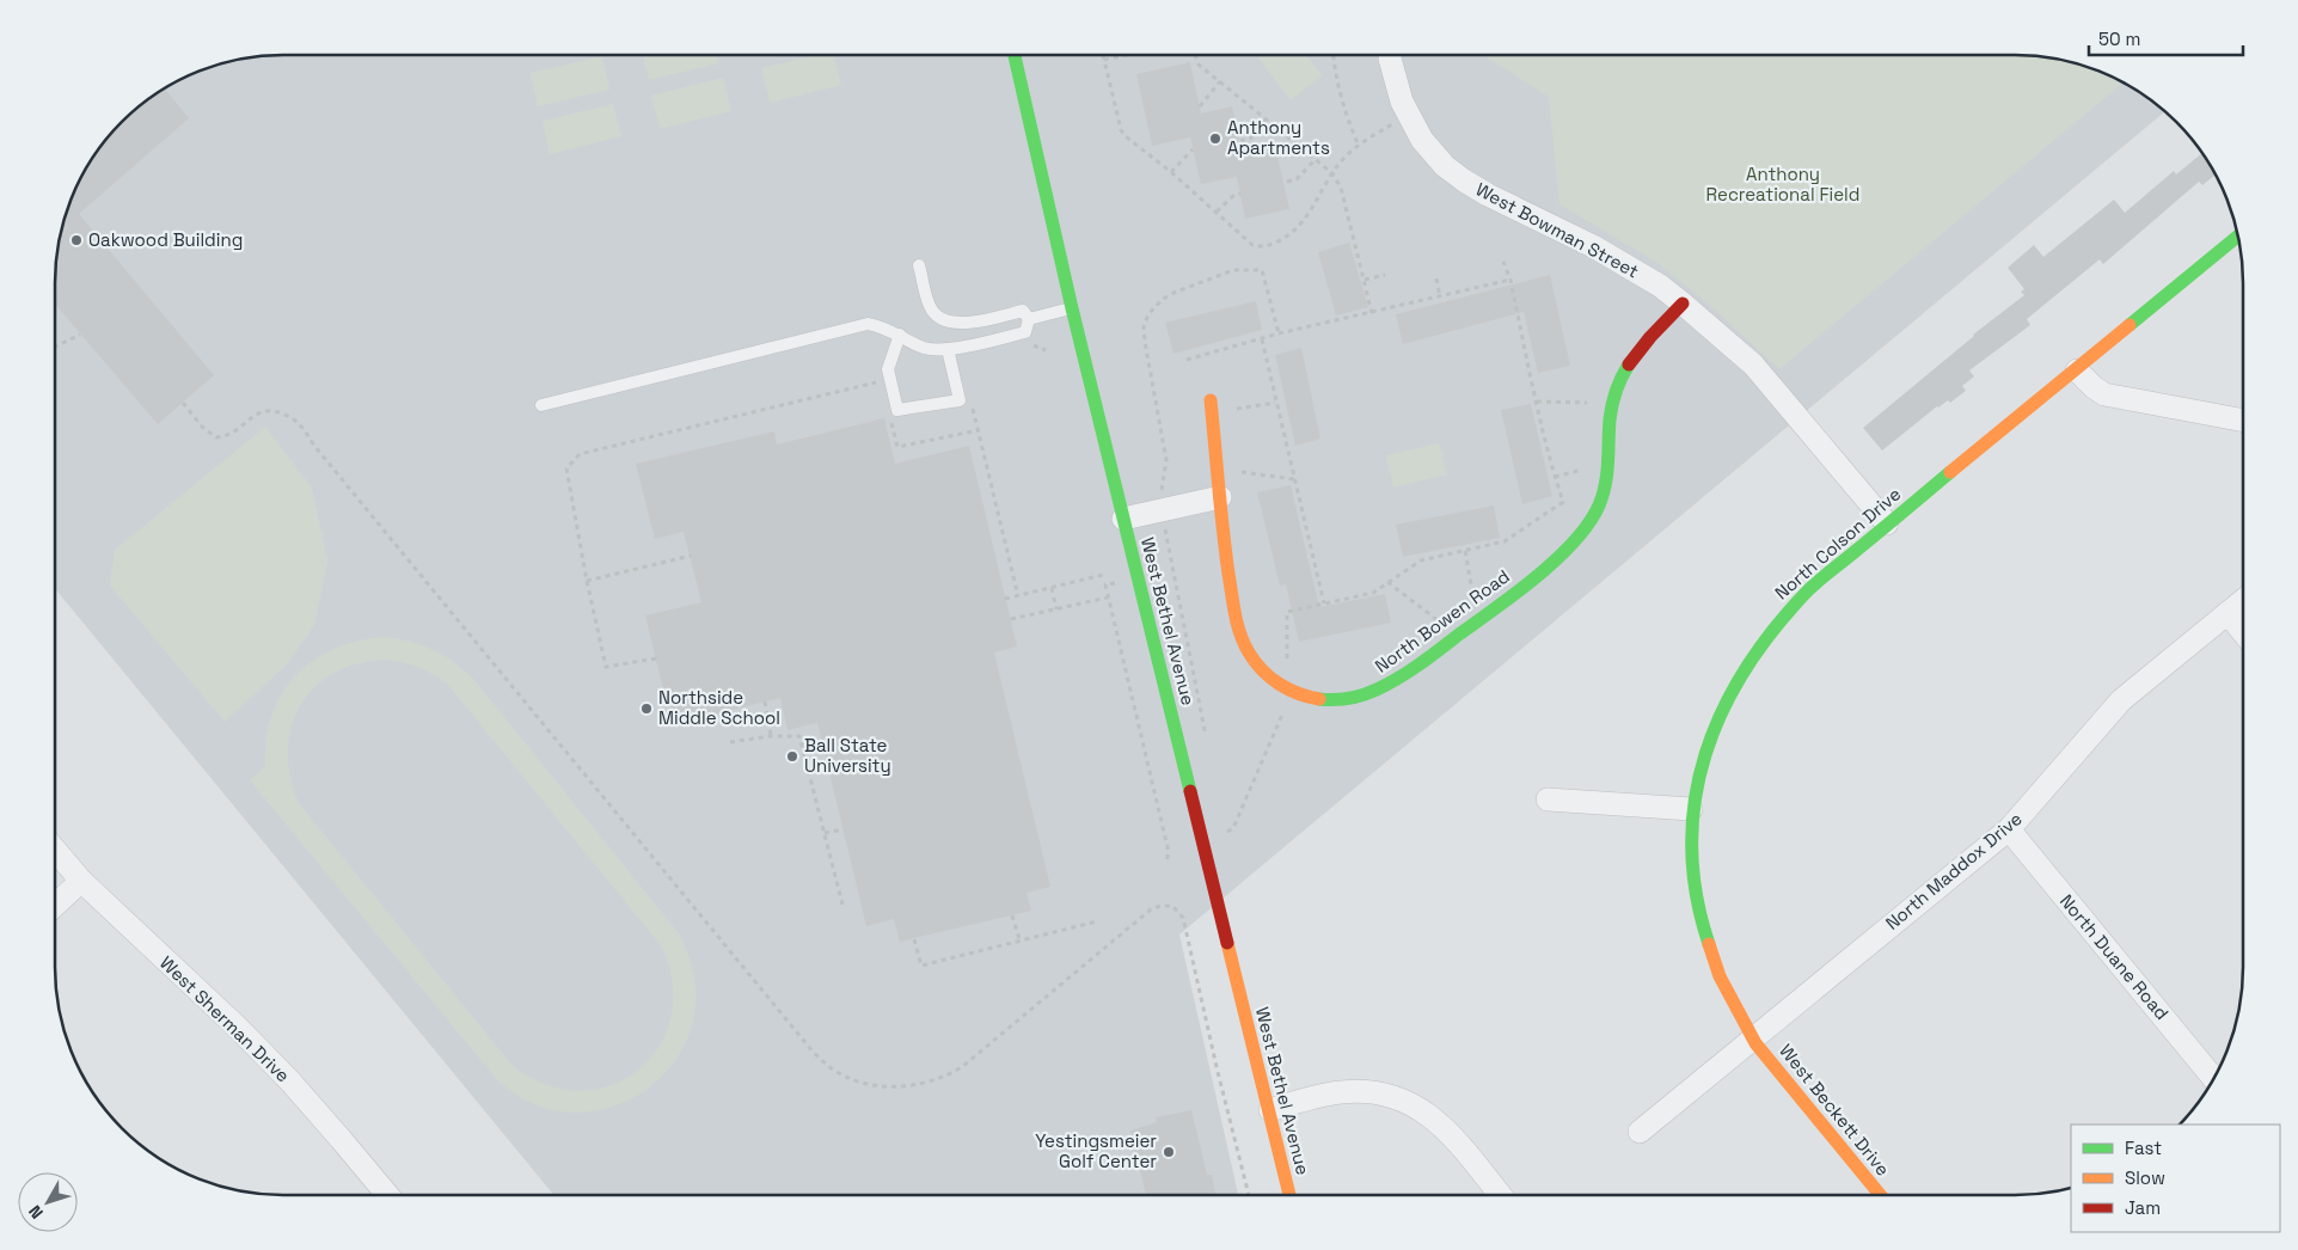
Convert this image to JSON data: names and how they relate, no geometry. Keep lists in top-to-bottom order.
{
  "streets": {
    "street": [
      "West Bowman Street",
      "North Colson Drive",
      "West Bethel Avenue",
      "North Bowen Road",
      "North Maddox Drive",
      "North Duane Road",
      "West Sherman Drive",
      "West Beckett Drive"
    ]
  },
  "crossings": [
    ["West Bowman Street", "North Colson Drive"],
    ["West Bowman Street", "North Bowen Road"],
    ["North Colson Drive", "North Maddox Drive"],
    ["North Colson Drive", "West Beckett Drive"],
    ["North Maddox Drive", "North Duane Road"],
    ["North Maddox Drive", "West Beckett Drive"]
  ],
  "parks": ["Anthony Recreational Field"],
  "places": [
    "Anthony Apartments",
    "Oakwood Building",
    "Northside Middle School",
    "Ball State University",
    "Yestingsmeier Golf Center"
  ],
  "legend": ["Fast", "Slow", "Jam"],
  "scale_bar": "50 m",
  "north": "bottom left"
}
